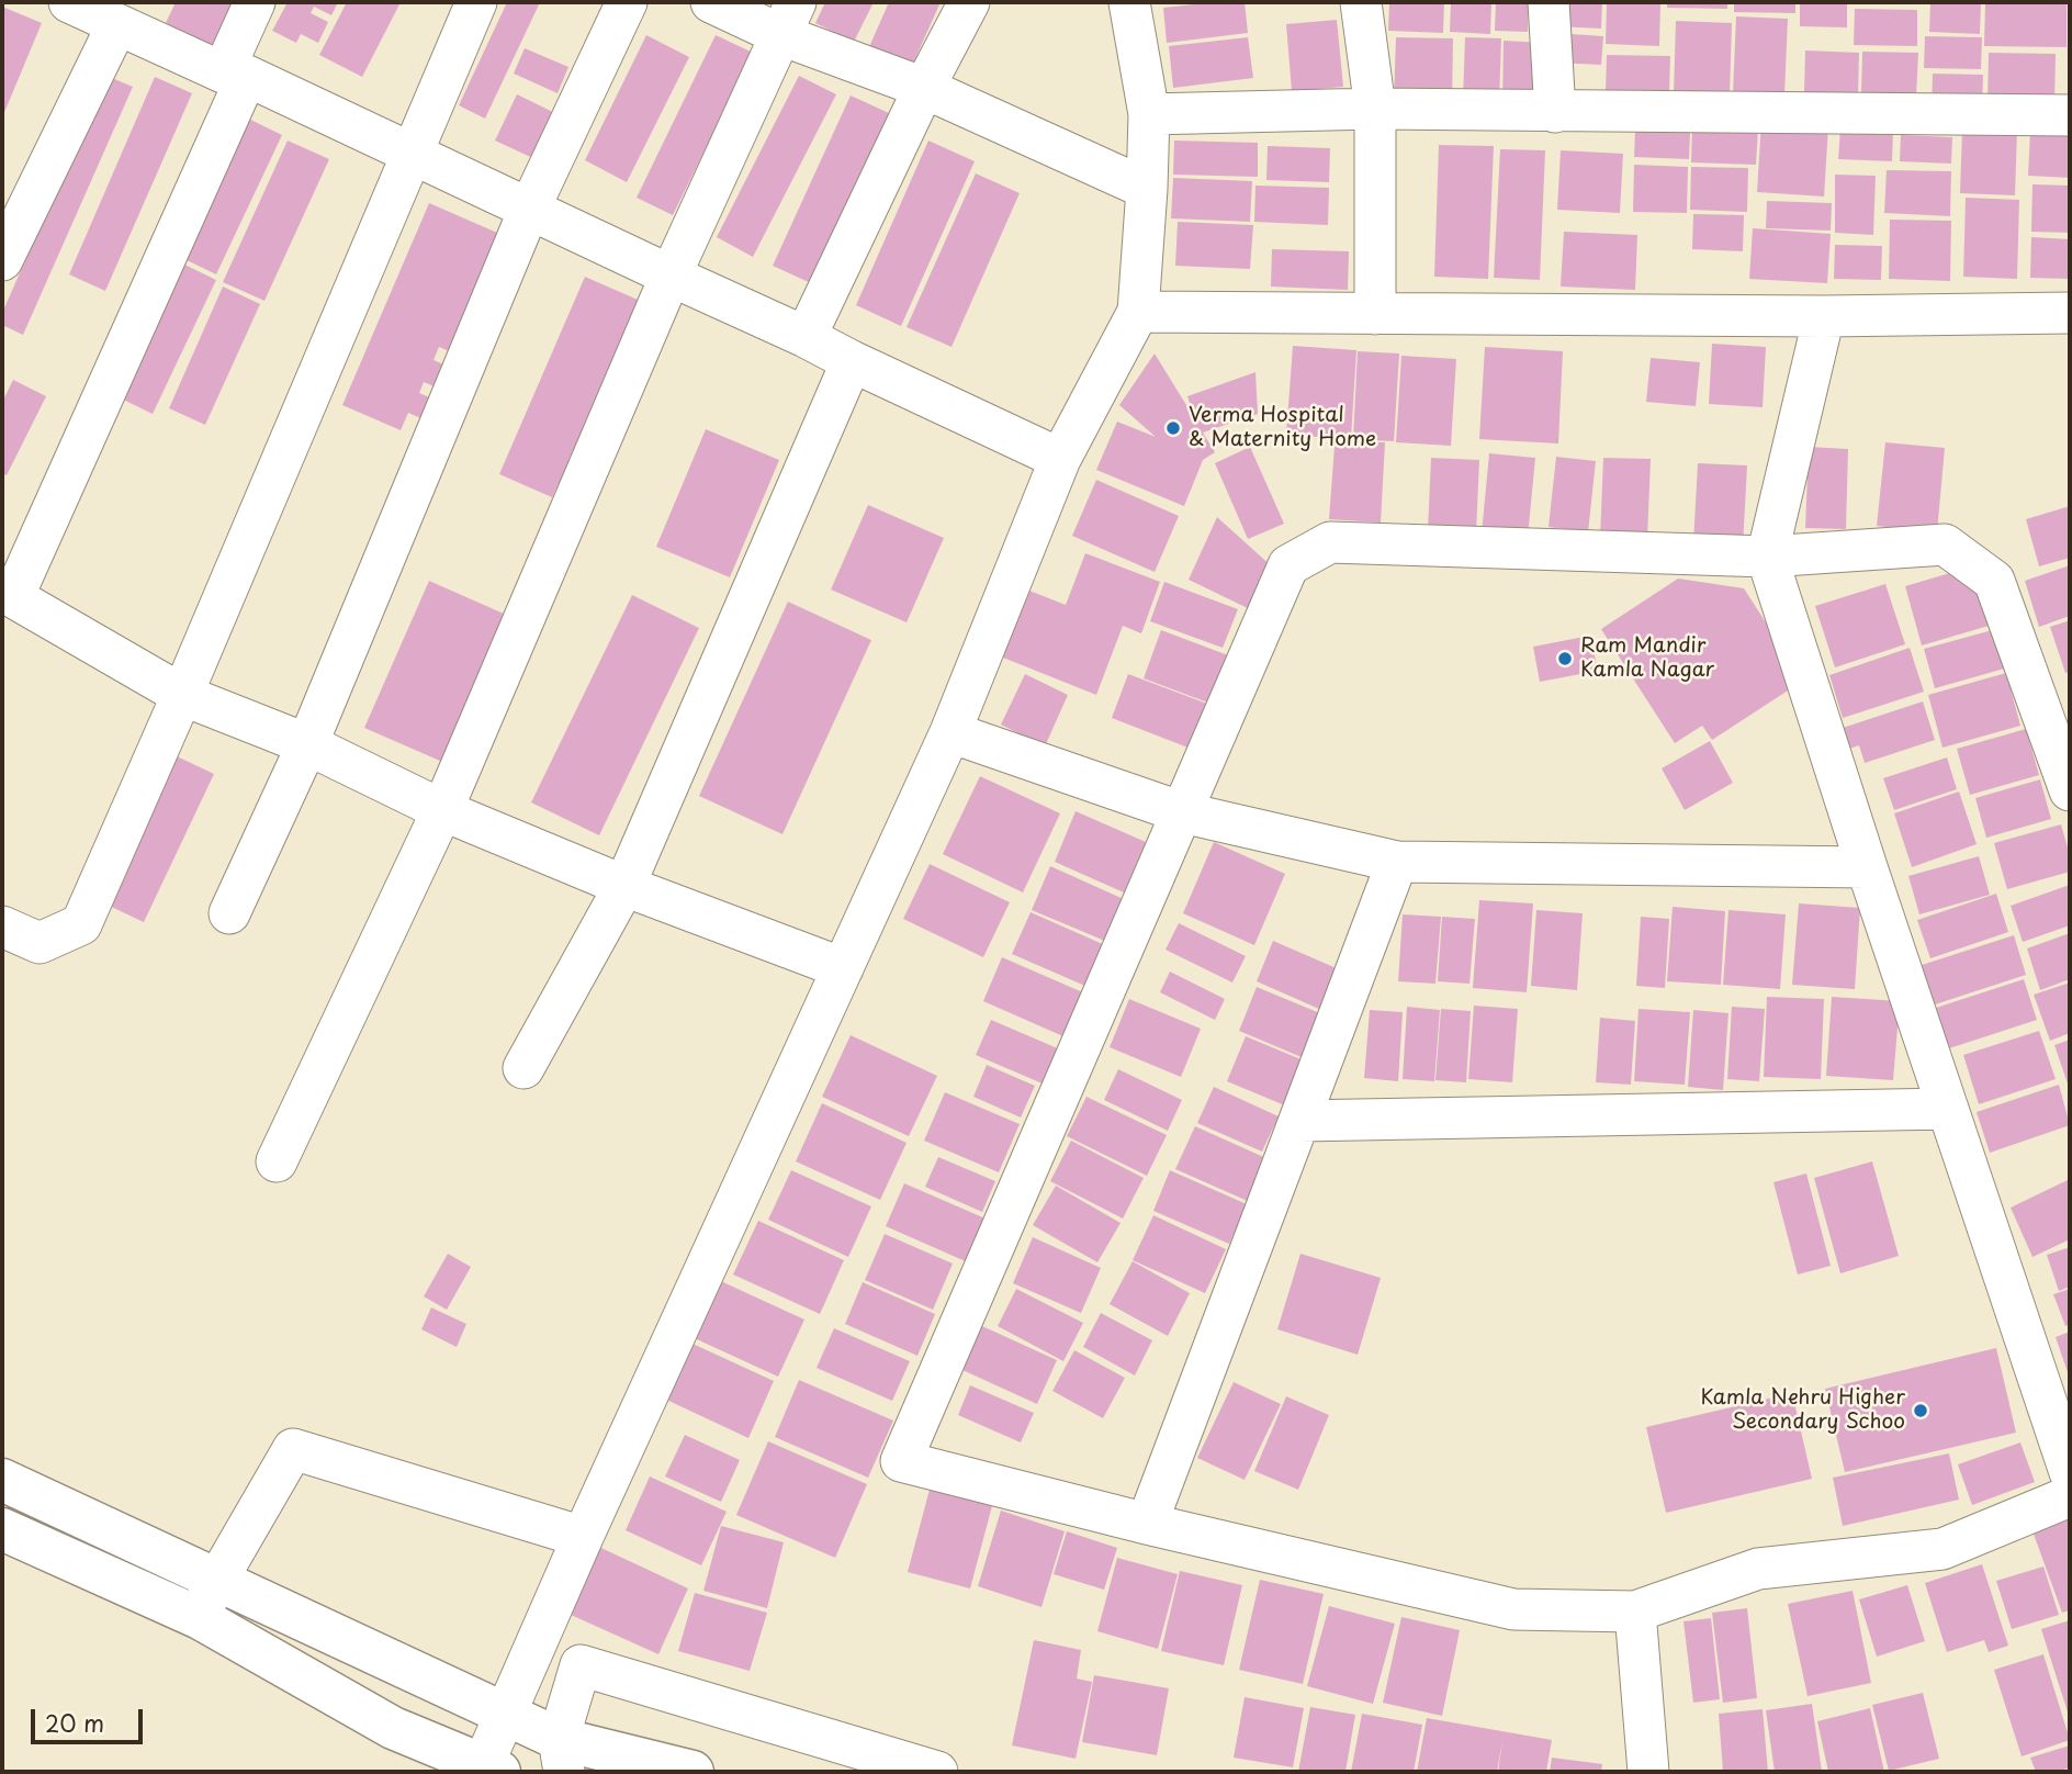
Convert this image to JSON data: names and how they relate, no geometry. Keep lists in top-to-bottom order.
{
  "places": ["Verma Hospital & Maternity Home", "Ram Mandir Kamla Nagar", "Kamla Nehru Higher Secondary Schoo"],
  "scale_bar": "20 m"
}
